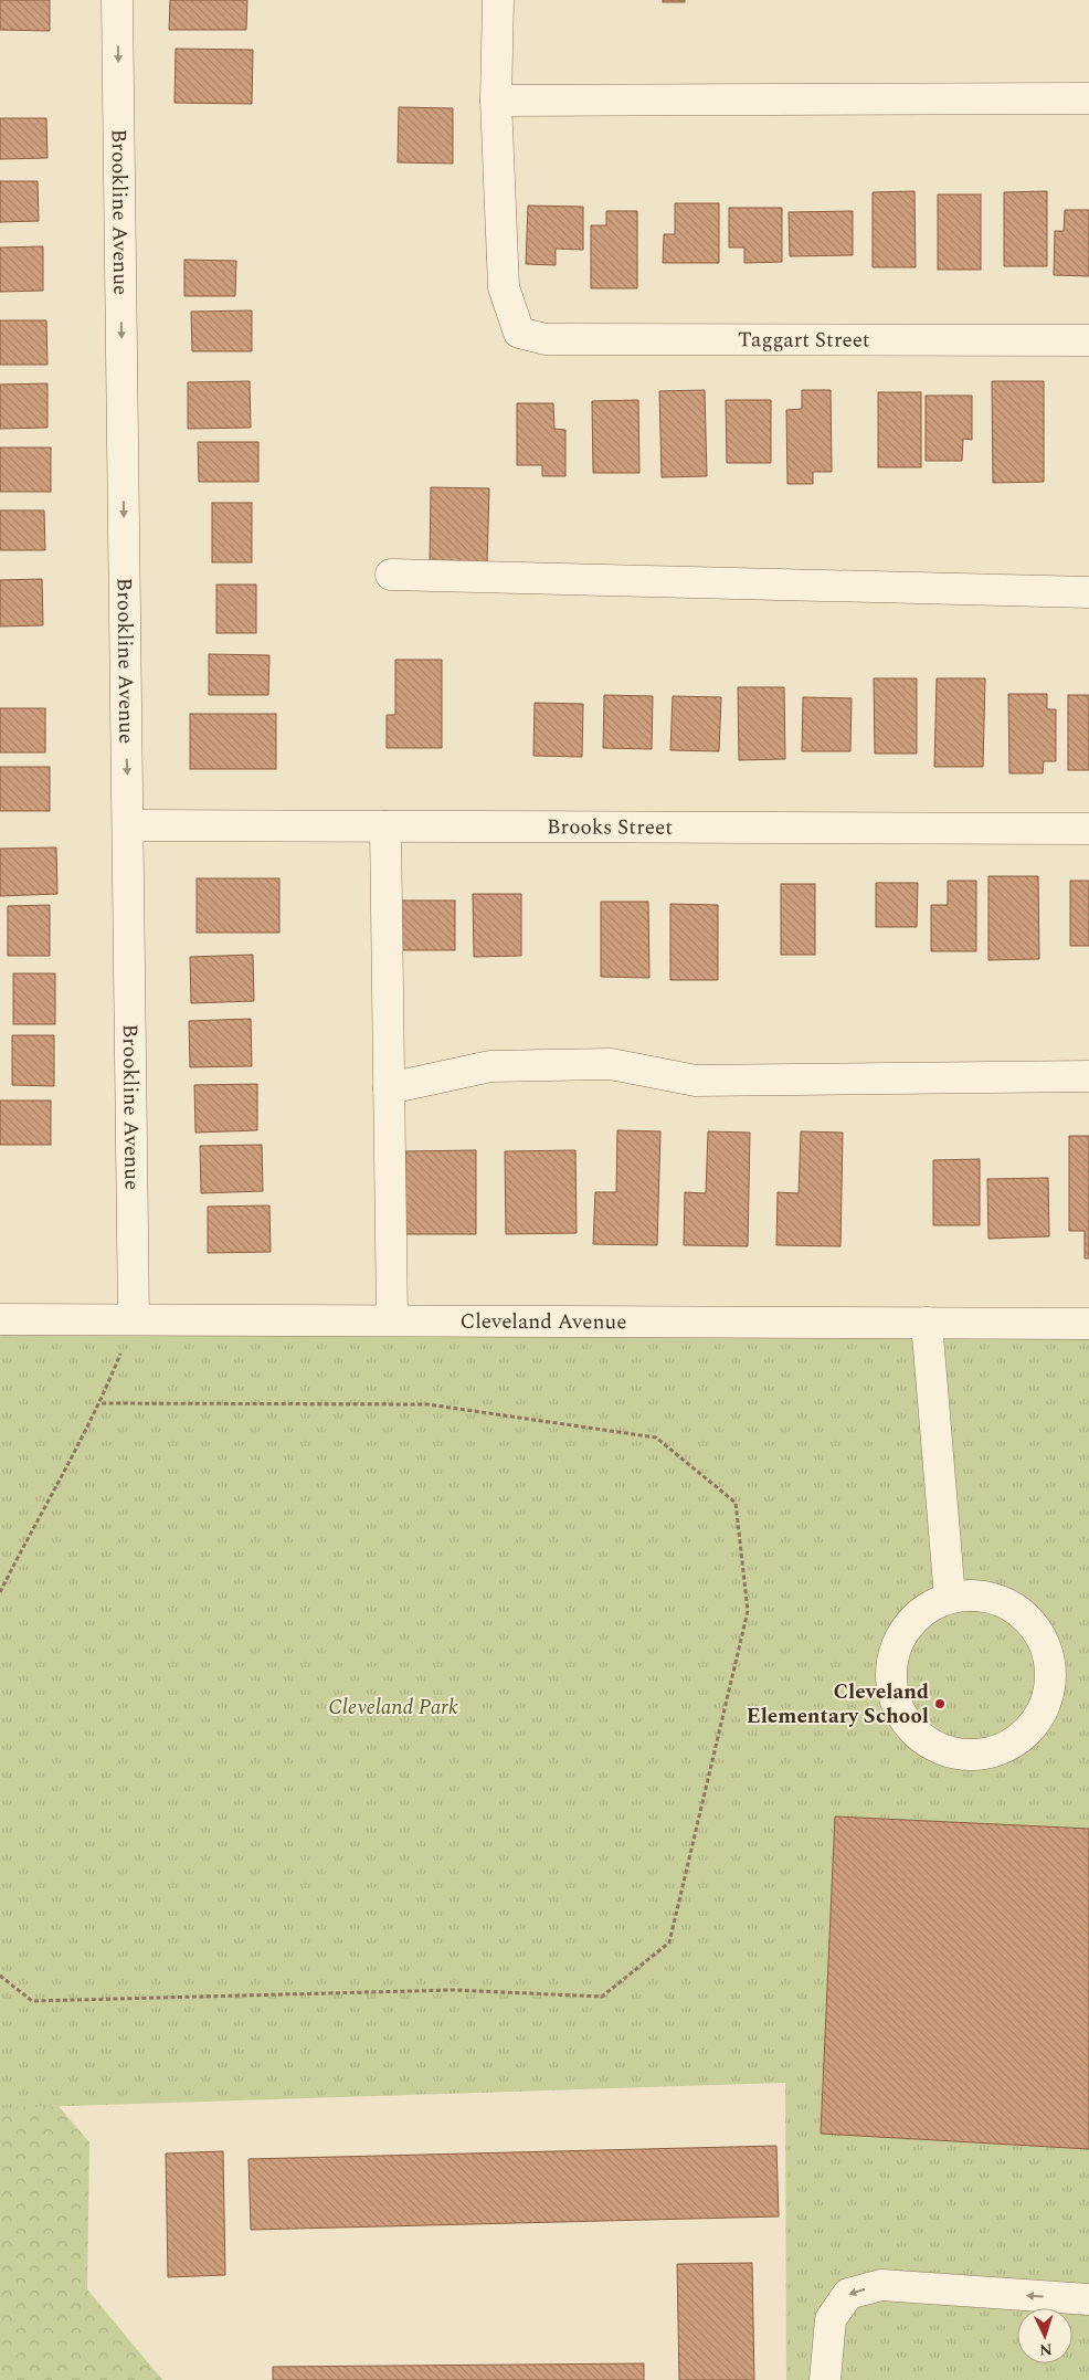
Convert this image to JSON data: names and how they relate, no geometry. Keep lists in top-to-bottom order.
{
  "streets": {
    "street": [
      "Brookline Avenue",
      "Taggart Street",
      "Brooks Street",
      "Cleveland Avenue"
    ]
  },
  "crossings": [
    ["Brookline Avenue", "Brooks Street"],
    ["Brookline Avenue", "Cleveland Avenue"]
  ],
  "one_way": ["Brookline Avenue"],
  "parks": ["Cleveland Park"],
  "places": ["Cleveland Elementary School"],
  "north": "bottom"
}
